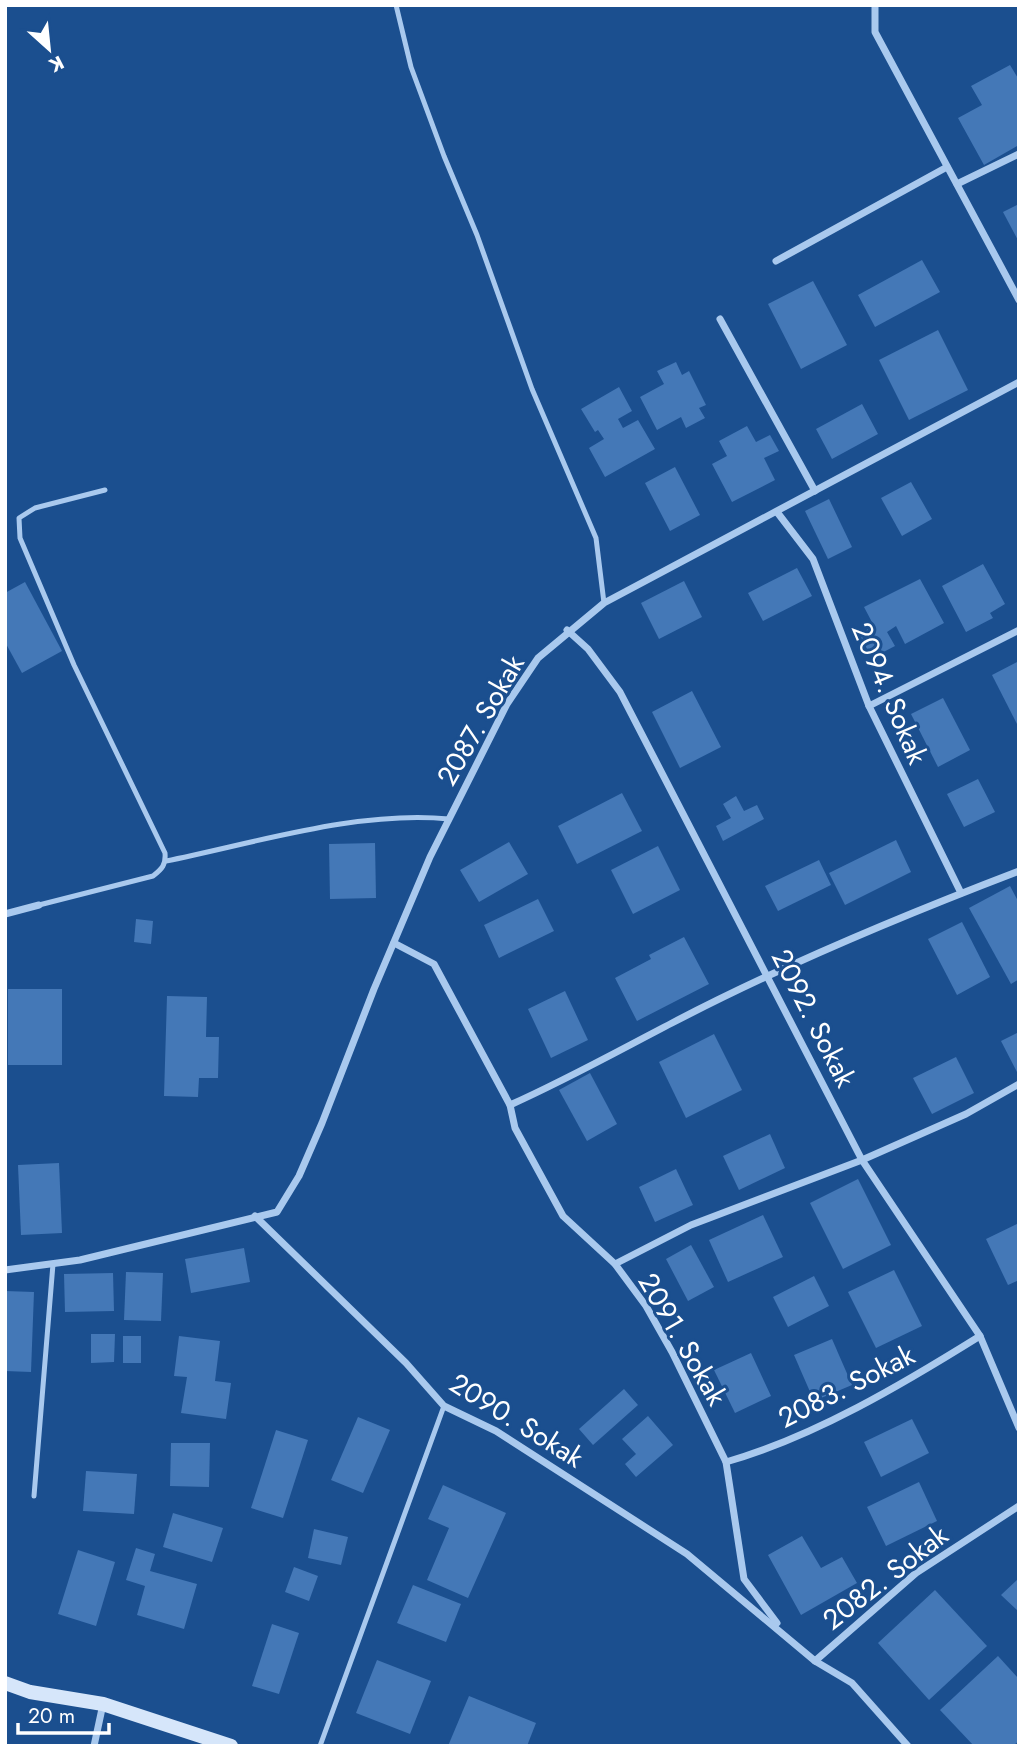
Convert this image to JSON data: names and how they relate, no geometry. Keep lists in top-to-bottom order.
{
  "streets": {
    "street": [
      "2094. Sokak",
      "2087. Sokak",
      "2092. Sokak",
      "2091. Sokak",
      "2083. Sokak",
      "2090. Sokak",
      "2082. Sokak"
    ]
  },
  "crossings": [
    ["2094. Sokak", "2087. Sokak"],
    ["2087. Sokak", "2092. Sokak"],
    ["2087. Sokak", "2091. Sokak"],
    ["2087. Sokak", "2090. Sokak"],
    ["2092. Sokak", "2083. Sokak"],
    ["2091. Sokak", "2083. Sokak"],
    ["2091. Sokak", "2090. Sokak"],
    ["2090. Sokak", "2082. Sokak"]
  ],
  "scale_bar": "20 m",
  "north": "bottom right"
}
